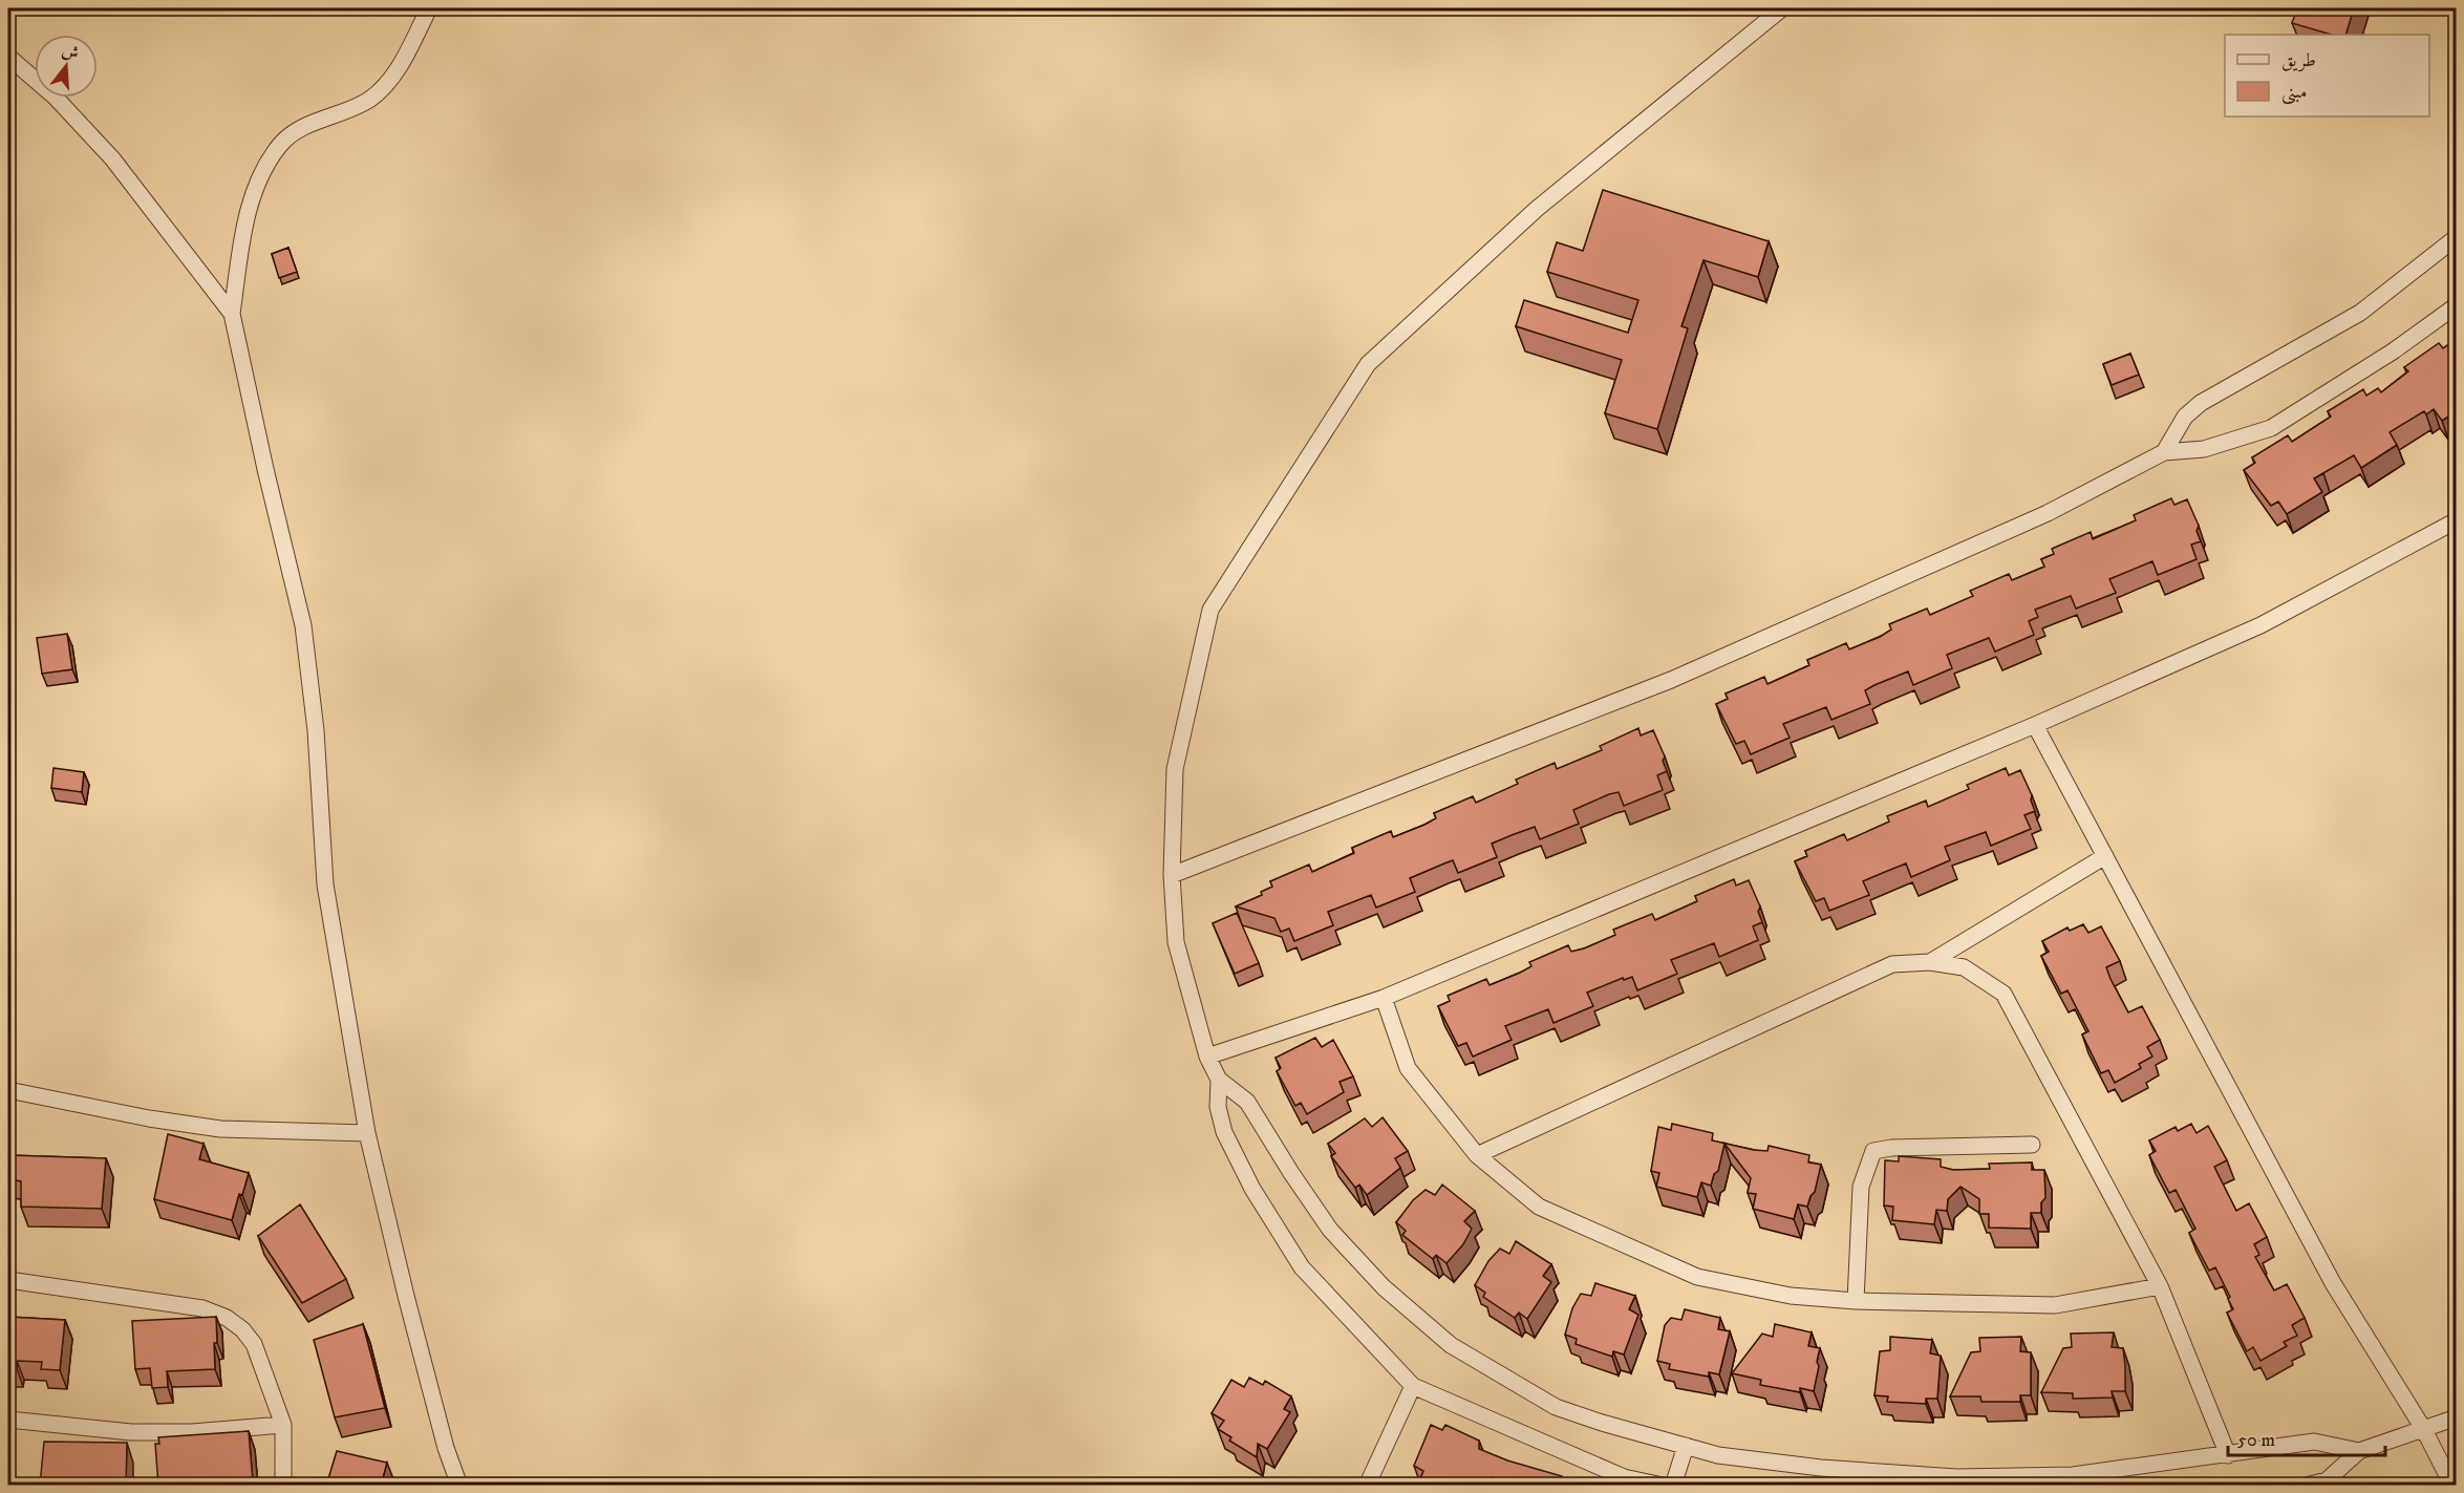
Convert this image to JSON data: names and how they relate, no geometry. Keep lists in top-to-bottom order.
{
  "legend": ["طريق", "مبنى"],
  "scale_bar": "50 m",
  "north": "top"
}
